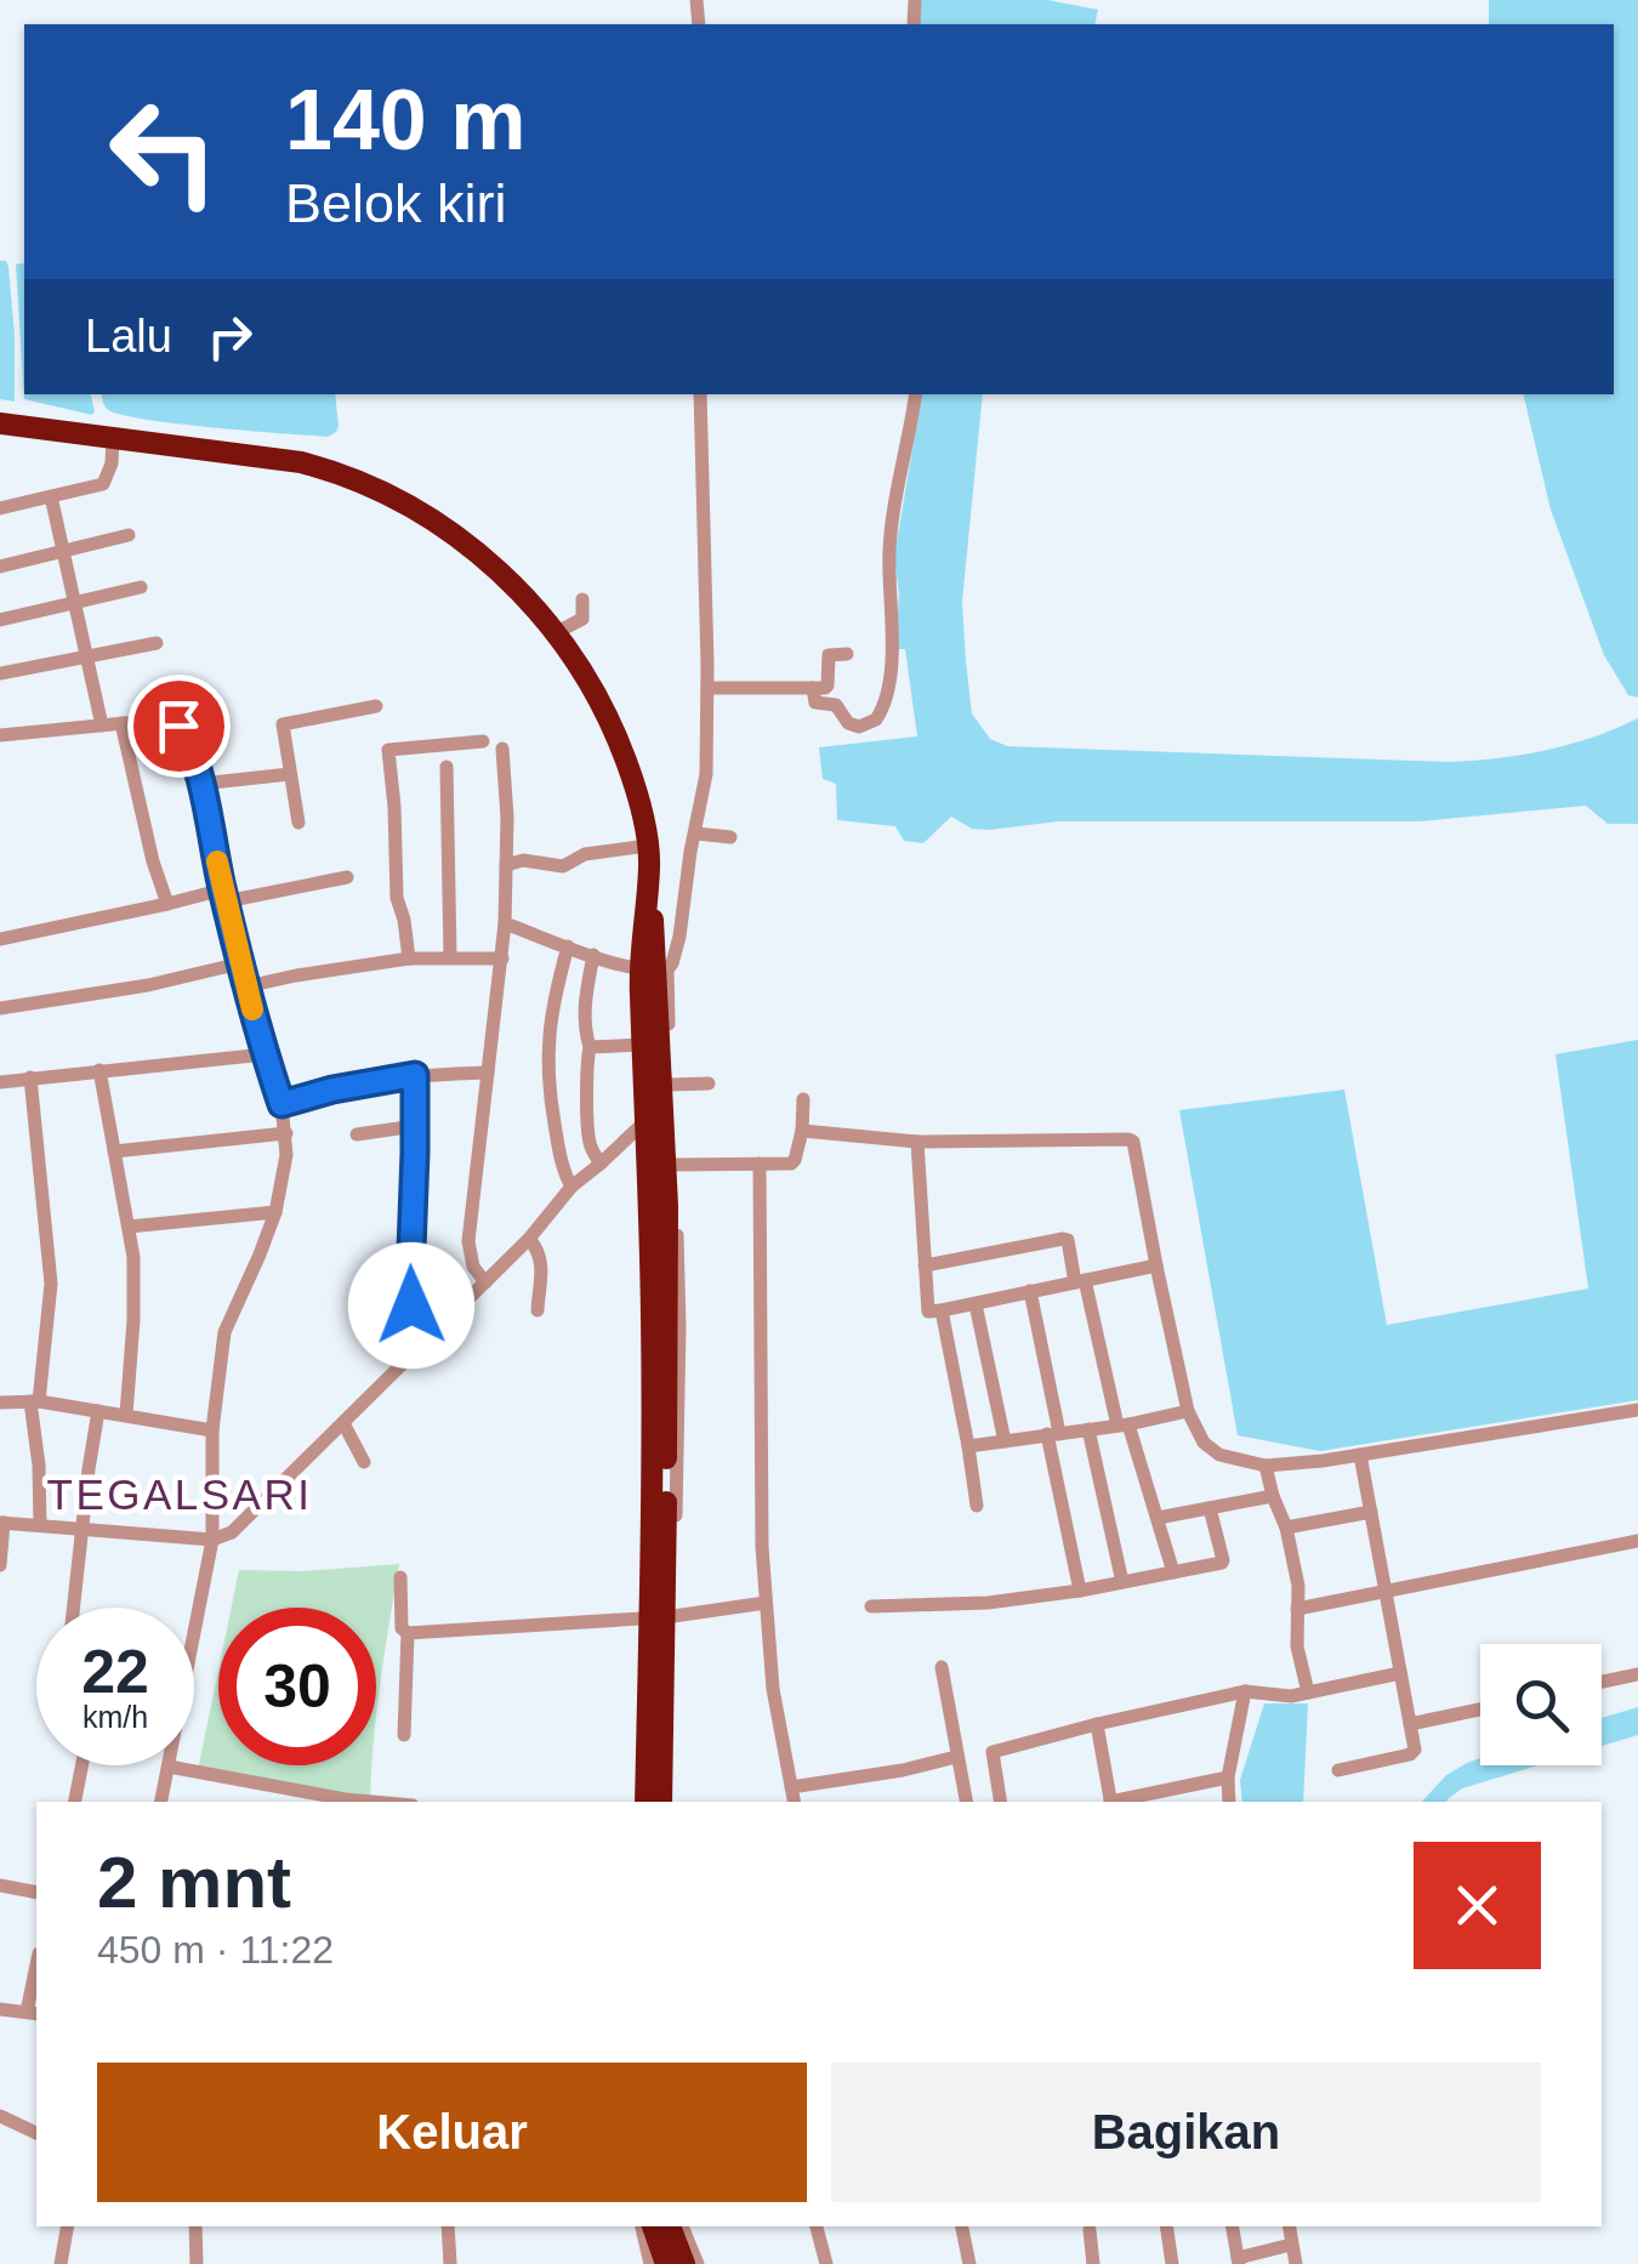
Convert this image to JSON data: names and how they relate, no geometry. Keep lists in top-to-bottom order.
{
  "districts": ["TEGALSARI"],
  "page": {
    "turn": ["140 m", "Belok kiri"],
    "then": "Lalu",
    "speed": "22 km/h",
    "limit": "30",
    "heading": ["2 mnt", "450 m · 11:22"],
    "buttons": ["Keluar", "Bagikan"]
  }
}
